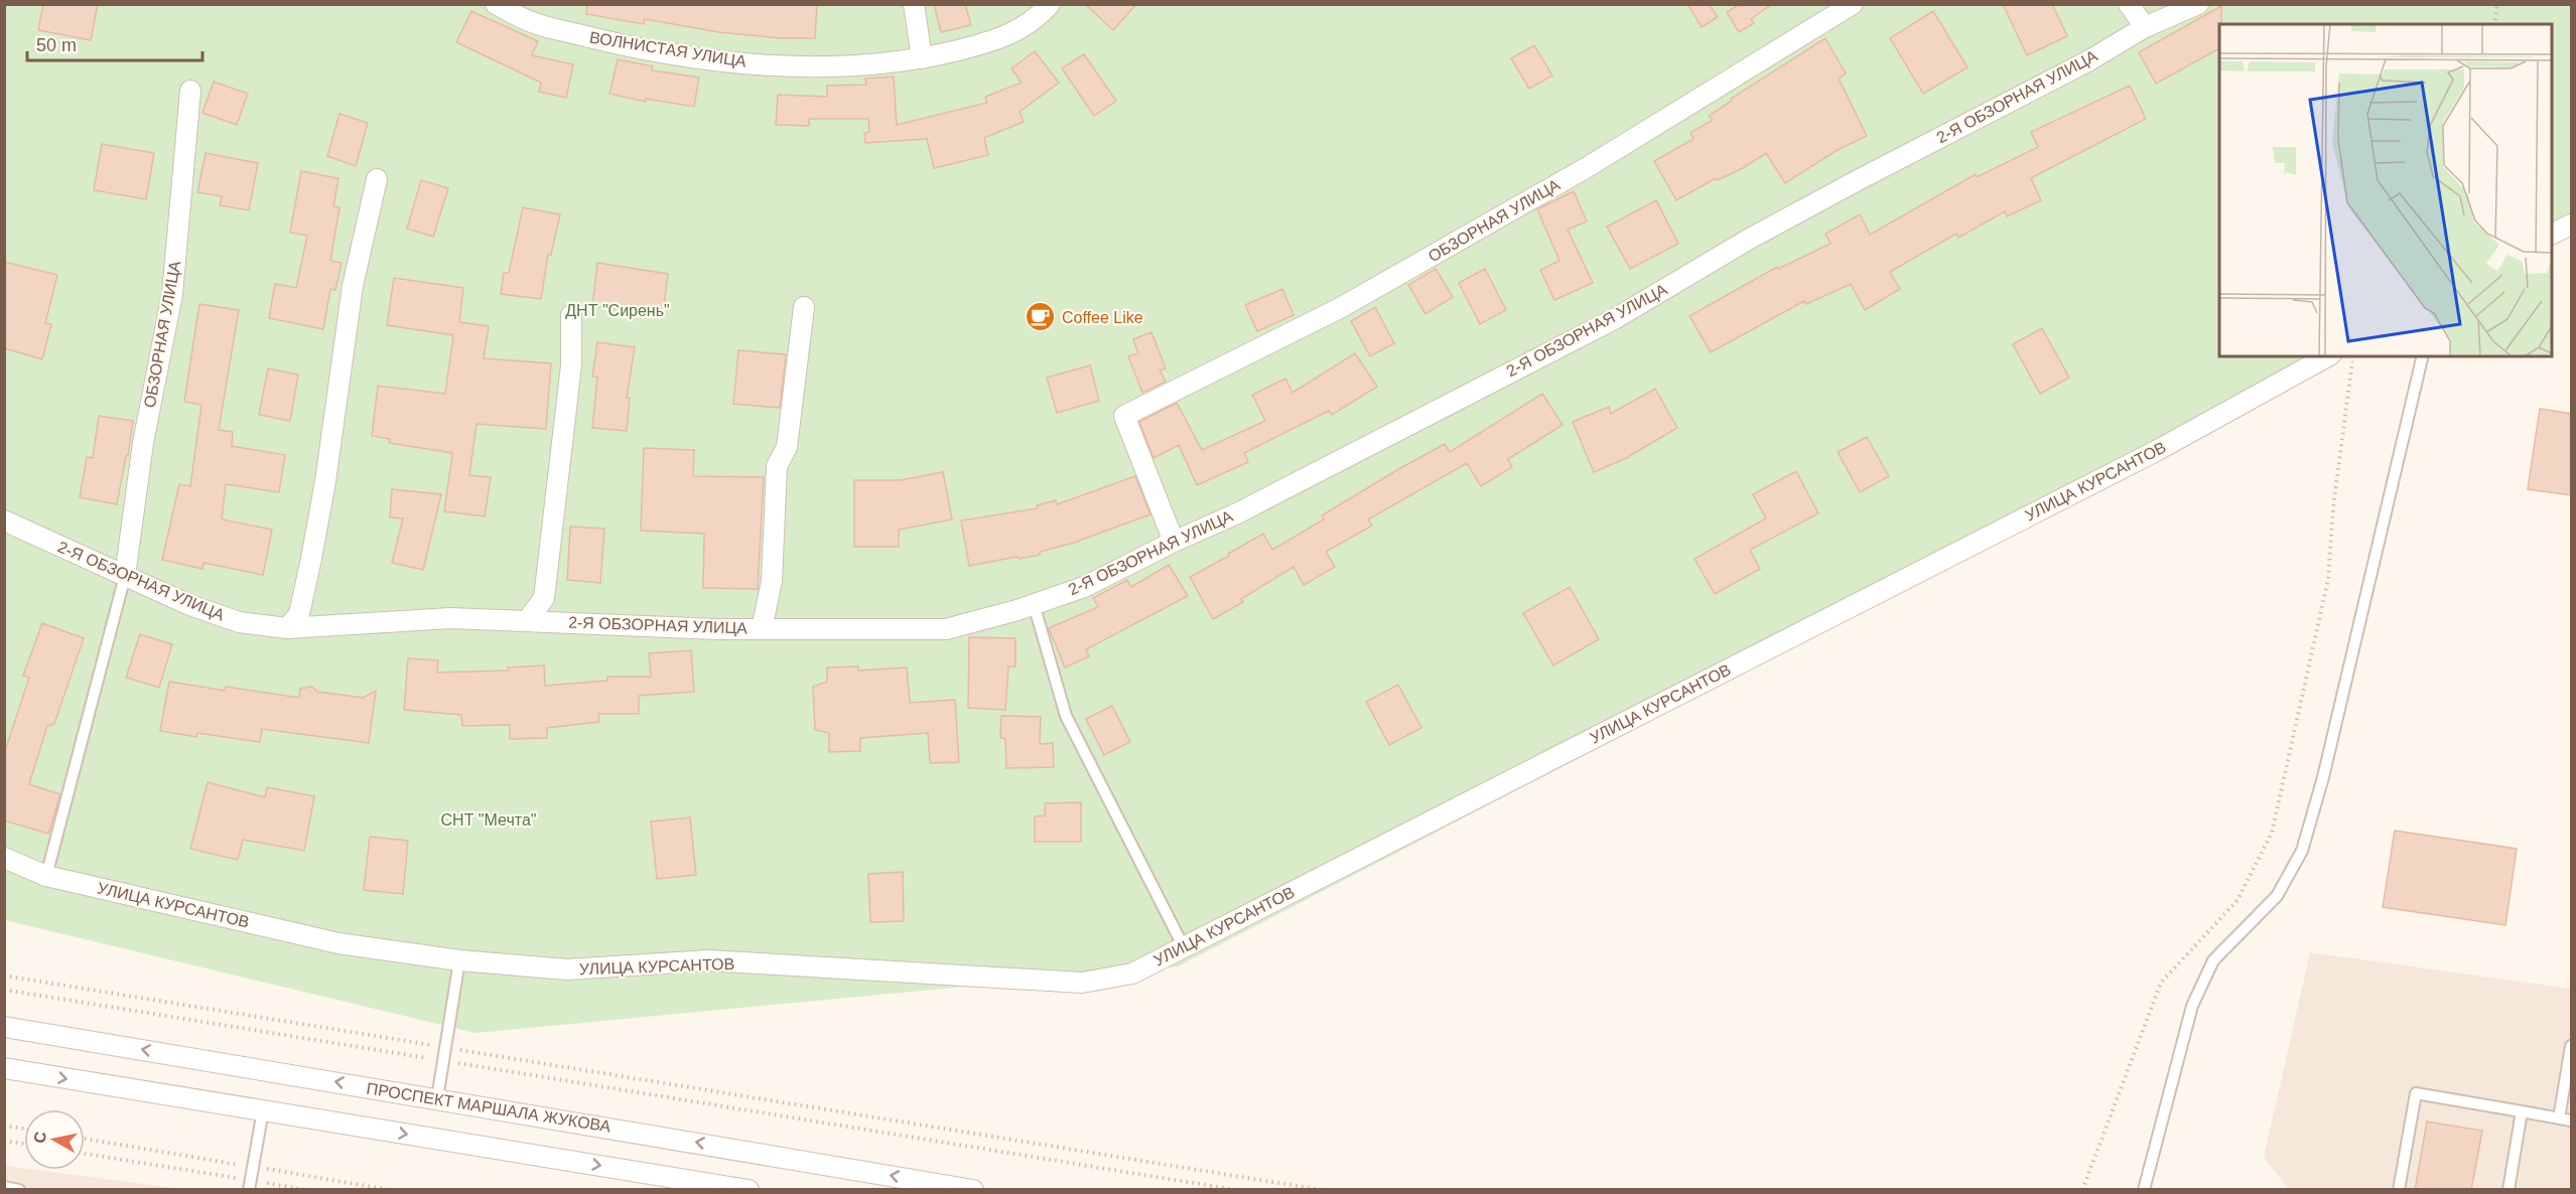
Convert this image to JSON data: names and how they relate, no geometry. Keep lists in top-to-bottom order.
{
  "streets": {
    "street": [
      "ВОЛНИСТАЯ УЛИЦА",
      "2-Я ОБЗОРНАЯ УЛИЦА",
      "ОБЗОРНАЯ УЛИЦА",
      "УЛИЦА КУРСАНТОВ",
      "ПРОСПЕКТ МАРШАЛА ЖУКОВА"
    ]
  },
  "crossings": [
    ["2-Я ОБЗОРНАЯ УЛИЦА", "ОБЗОРНАЯ УЛИЦА"]
  ],
  "parks": ["ДНТ \"Сирень\"", "СНТ \"Мечта\""],
  "places": {
    "cafe": ["Coffee Like"]
  },
  "scale_bar": "50 m",
  "north": "left"
}
